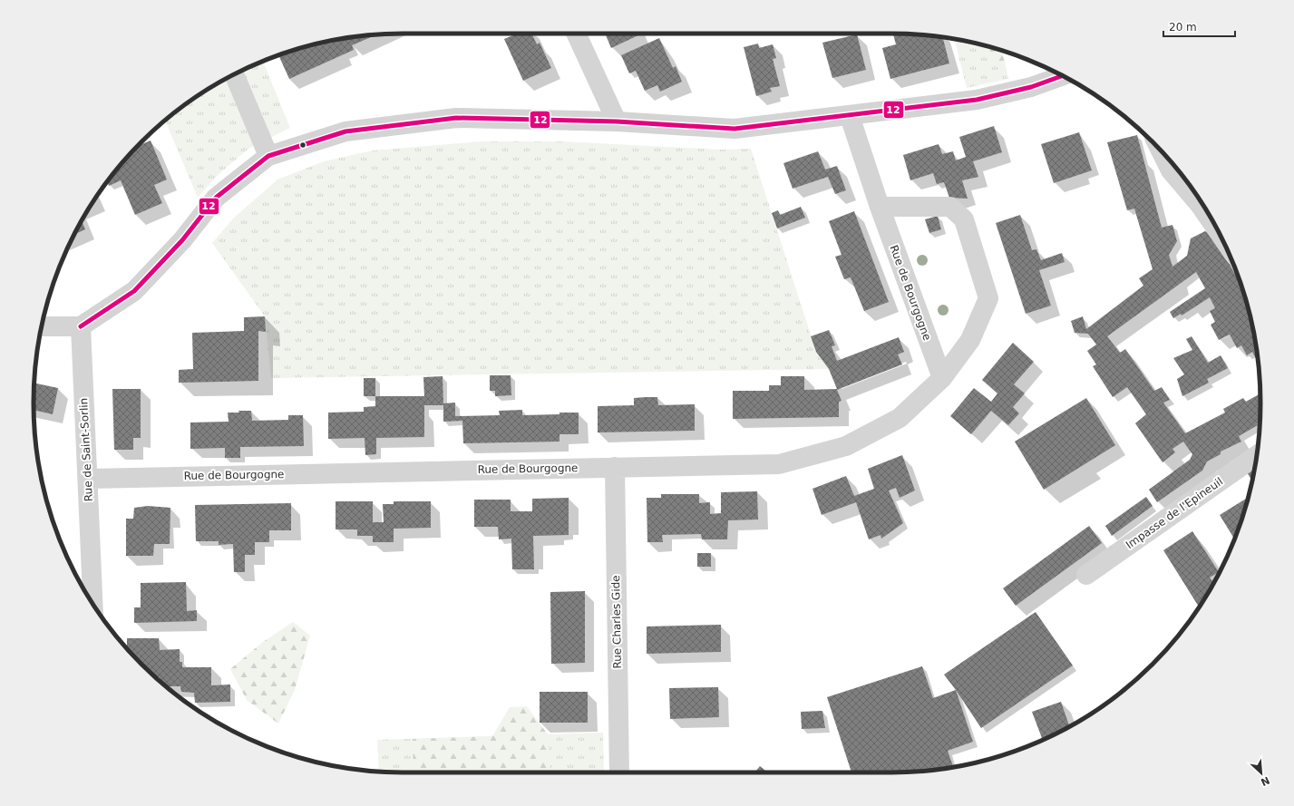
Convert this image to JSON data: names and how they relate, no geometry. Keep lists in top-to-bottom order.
{
  "streets": {
    "street": [
      "Rue de Bourgogne",
      "Rue de Saint-Sorlin",
      "Impasse de l'Epineuil",
      "Rue Charles Gide"
    ]
  },
  "crossings": [
    ["Rue de Bourgogne", "Rue de Saint-Sorlin"],
    ["Rue de Bourgogne", "Rue Charles Gide"]
  ],
  "lines": ["transit line 12"],
  "scale_bar": "20 m",
  "north": "bottom right"
}
